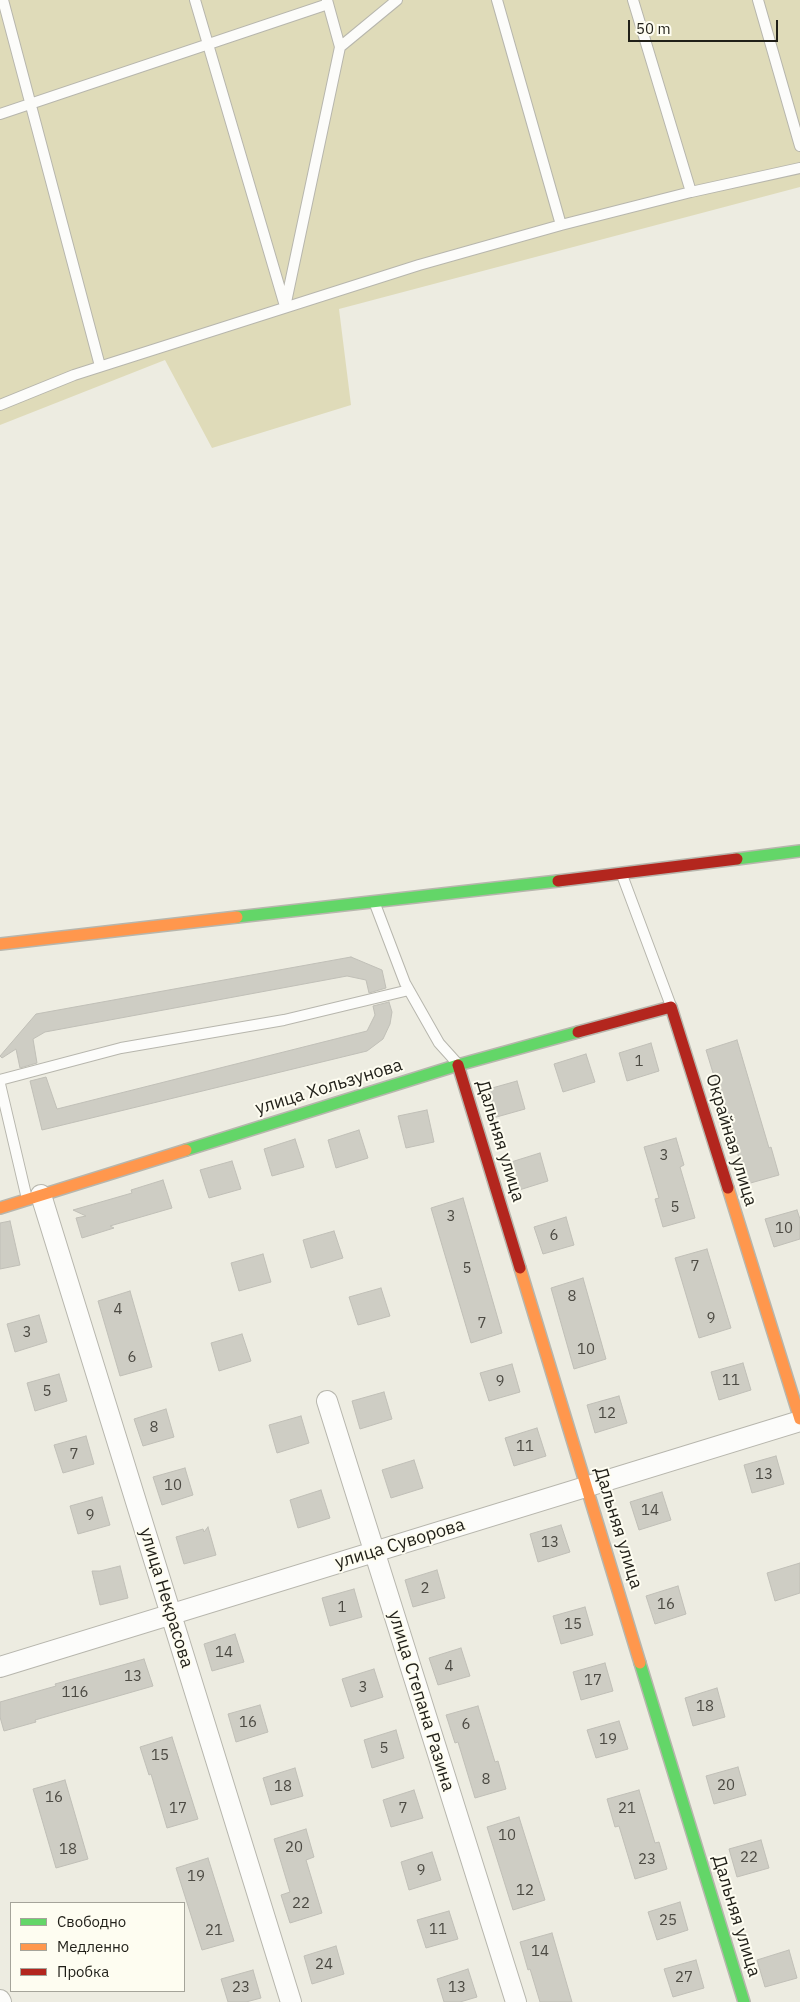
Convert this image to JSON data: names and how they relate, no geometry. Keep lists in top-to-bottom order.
{
  "streets": {
    "street": [
      "улица Хользунова",
      "Окрайная улица",
      "Дальняя улица",
      "улица Суворова",
      "улица Некрасова",
      "улица Степана Разина"
    ]
  },
  "crossings": [
    ["улица Хользунова", "Окрайная улица"],
    ["улица Хользунова", "Дальняя улица"],
    ["улица Хользунова", "улица Некрасова"],
    ["Окрайная улица", "улица Суворова"],
    ["Дальняя улица", "улица Суворова"],
    ["улица Суворова", "улица Некрасова"],
    ["улица Суворова", "улица Степана Разина"]
  ],
  "house_numbers": [
    "1",
    "3",
    "5",
    "3",
    "10",
    "6",
    "7",
    "5",
    "8",
    "4",
    "9",
    "7",
    "3",
    "10",
    "6",
    "11",
    "9",
    "5",
    "12",
    "8",
    "11",
    "7",
    "13",
    "10",
    "14",
    "9",
    "13",
    "2",
    "16",
    "1",
    "15",
    "14",
    "4",
    "13",
    "17",
    "3",
    "116",
    "18",
    "16",
    "6",
    "19",
    "5",
    "15",
    "8",
    "20",
    "18",
    "16",
    "17",
    "7",
    "21",
    "10",
    "20",
    "18",
    "22",
    "23",
    "9",
    "19",
    "12",
    "22",
    "25",
    "11",
    "21",
    "14",
    "24",
    "27",
    "23",
    "13"
  ],
  "legend": ["Свободно", "Медленно", "Пробка"],
  "scale_bar": "50 m"
}
